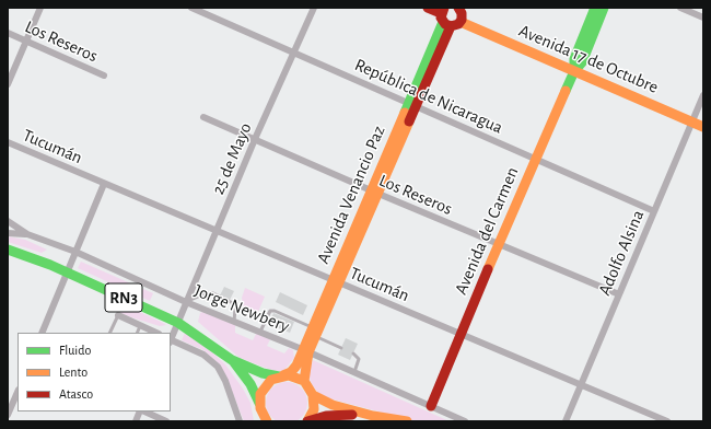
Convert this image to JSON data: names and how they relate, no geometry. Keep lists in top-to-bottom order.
{
  "streets": {
    "main road": [
      "Avenida 17 de Octubre",
      "Avenida Venancio Paz",
      "Avenida del Carmen",
      "RN3"
    ],
    "street": [
      "Los Reseros",
      "República de Nicaragua",
      "Tucumán",
      "25 de Mayo",
      "Adolfo Alsina",
      "Jorge Newbery"
    ]
  },
  "crossings": [
    ["Los Reseros", "25 de Mayo"],
    ["Los Reseros", "Avenida Venancio Paz"],
    ["Los Reseros", "Avenida del Carmen"],
    ["Los Reseros", "Adolfo Alsina"],
    ["Avenida 17 de Octubre", "Avenida del Carmen"],
    ["Avenida 17 de Octubre", "Adolfo Alsina"],
    ["República de Nicaragua", "25 de Mayo"],
    ["República de Nicaragua", "Avenida Venancio Paz"],
    ["República de Nicaragua", "Avenida del Carmen"],
    ["República de Nicaragua", "Adolfo Alsina"],
    ["Tucumán", "25 de Mayo"],
    ["Tucumán", "Avenida Venancio Paz"],
    ["Tucumán", "Avenida del Carmen"],
    ["Tucumán", "Adolfo Alsina"],
    ["25 de Mayo", "RN3"],
    ["25 de Mayo", "Jorge Newbery"],
    ["Avenida Venancio Paz", "RN3"],
    ["Avenida Venancio Paz", "Jorge Newbery"],
    ["Avenida del Carmen", "Jorge Newbery"]
  ],
  "legend": ["Fluido", "Lento", "Atasco"]
}
